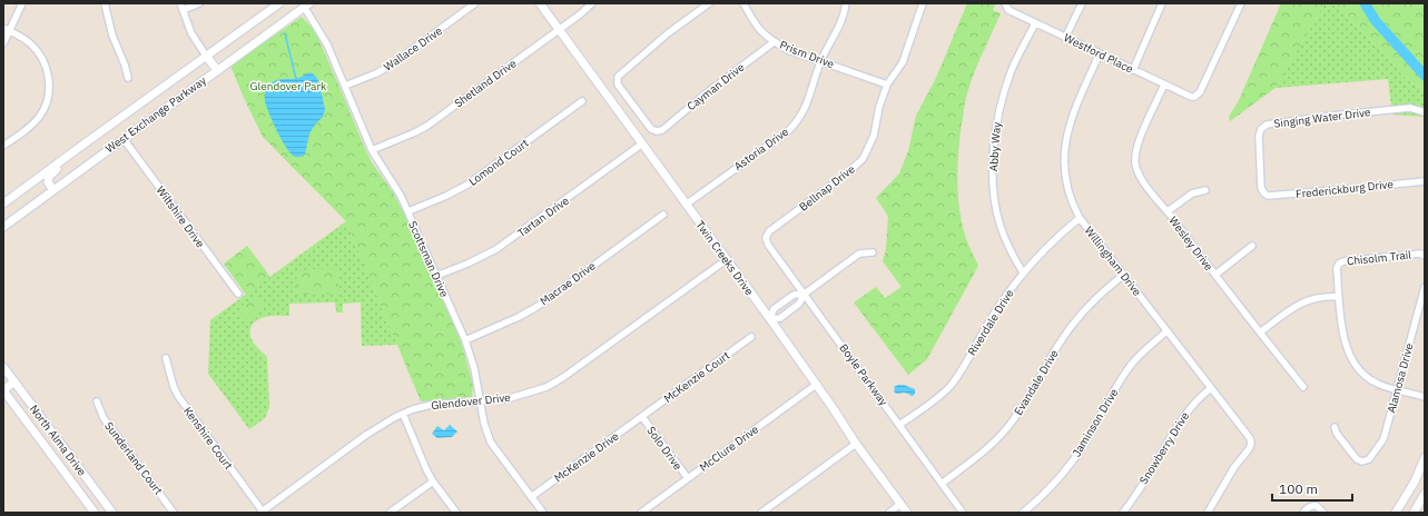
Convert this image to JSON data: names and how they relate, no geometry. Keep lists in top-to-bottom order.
{
  "streets": {
    "main road": ["West Exchange Parkway", "Twin Creeks Drive", "North Alma Drive"],
    "street": [
      "Wallace Drive",
      "Westford Place",
      "Prism Drive",
      "Shetland Drive",
      "Cayman Drive",
      "Singing Water Drive",
      "Abby Way",
      "Astoria Drive",
      "Lomond Court",
      "Bellnap Drive",
      "Frederickburg Drive",
      "Wiltshire Drive",
      "Tartan Drive",
      "Wesley Drive",
      "Chisolm Trail",
      "Scottsman Drive",
      "Willingham Drive",
      "Macrae Drive",
      "Riverdale Drive",
      "Boyle Parkway",
      "McKenzie Court",
      "Alamosa Drive",
      "Evandale Drive",
      "Glendover Drive",
      "Jaminson Drive",
      "Kenshire Court",
      "Solo Drive",
      "McClure Drive",
      "Snowberry Drive",
      "McKenzie Drive",
      "Sunderland Court"
    ]
  },
  "crossings": [
    ["Wallace Drive", "Scottsman Drive"],
    ["Westford Place", "Abby Way"],
    ["Westford Place", "Wesley Drive"],
    ["Westford Place", "Willingham Drive"],
    ["Prism Drive", "Cayman Drive"],
    ["Prism Drive", "Astoria Drive"],
    ["Prism Drive", "Bellnap Drive"],
    ["Shetland Drive", "Twin Creeks Drive"],
    ["Shetland Drive", "Scottsman Drive"],
    ["West Exchange Parkway", "Wiltshire Drive"],
    ["West Exchange Parkway", "Scottsman Drive"],
    ["Singing Water Drive", "Frederickburg Drive"],
    ["Abby Way", "Riverdale Drive"],
    ["Astoria Drive", "Twin Creeks Drive"],
    ["Lomond Court", "Scottsman Drive"],
    ["Bellnap Drive", "Boyle Parkway"],
    ["Tartan Drive", "Twin Creeks Drive"],
    ["Tartan Drive", "Scottsman Drive"],
    ["Twin Creeks Drive", "Glendover Drive"],
    ["Twin Creeks Drive", "McClure Drive"],
    ["Scottsman Drive", "Macrae Drive"],
    ["Scottsman Drive", "Glendover Drive"],
    ["Scottsman Drive", "McKenzie Drive"],
    ["Willingham Drive", "Riverdale Drive"],
    ["Willingham Drive", "Evandale Drive"],
    ["Willingham Drive", "Jaminson Drive"],
    ["Willingham Drive", "Snowberry Drive"],
    ["Riverdale Drive", "Boyle Parkway"],
    ["Boyle Parkway", "Evandale Drive"],
    ["McKenzie Court", "Solo Drive"],
    ["McKenzie Court", "McKenzie Drive"],
    ["Glendover Drive", "Kenshire Court"],
    ["Solo Drive", "McClure Drive"],
    ["Solo Drive", "McKenzie Drive"]
  ],
  "parks": ["Glendover Park"],
  "scale_bar": "100 m"
}
